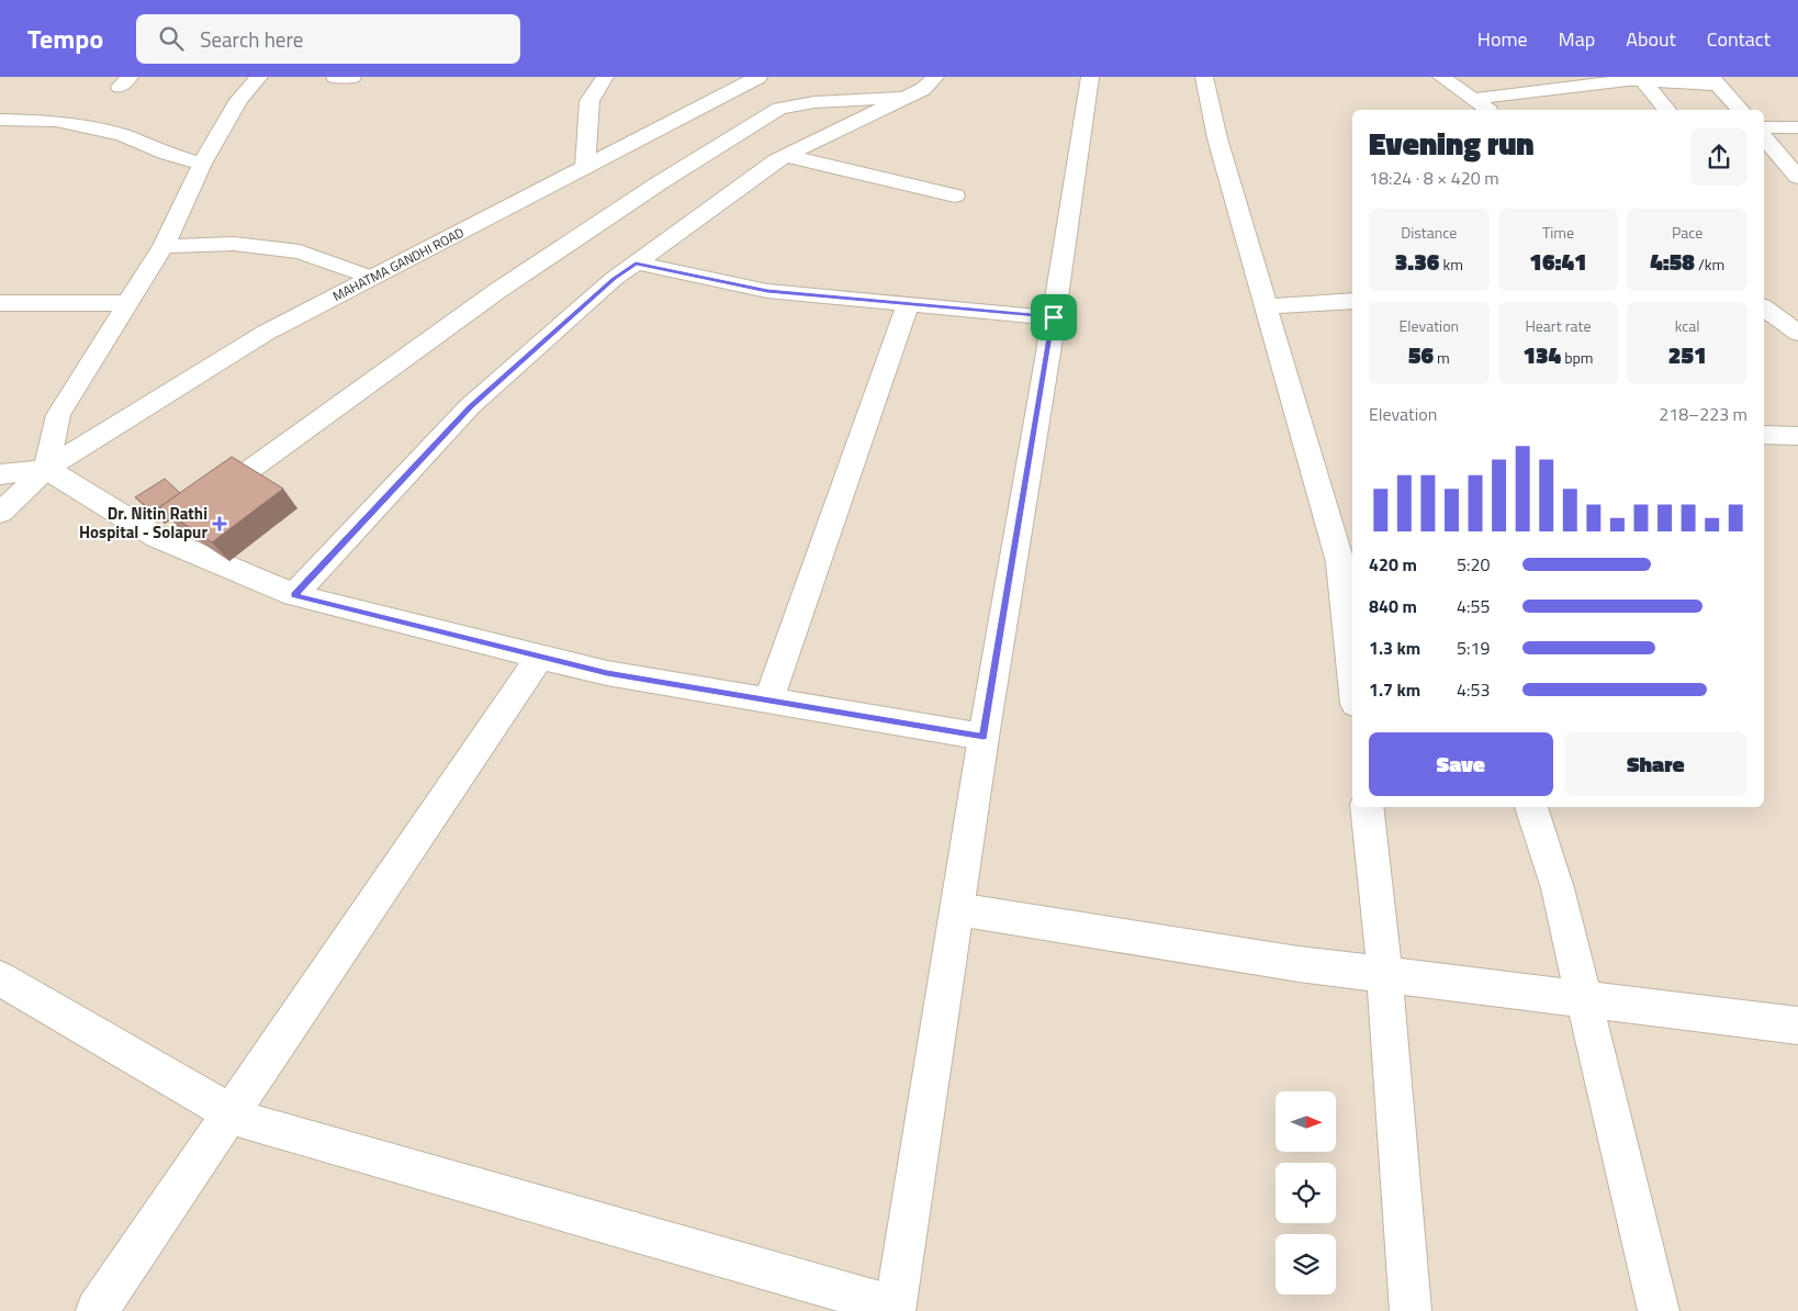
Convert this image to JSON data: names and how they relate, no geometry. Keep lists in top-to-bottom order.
{
  "streets": {
    "street": ["MAHATMA GANDHI ROAD"]
  },
  "places": {
    "health": ["Dr. Nitin Rathi Hospital - Solapur"]
  },
  "north": "right",
  "page": {
    "header": "Tempo",
    "search": "Search here",
    "nav": [
      "Home",
      "Map",
      "About",
      "Contact"
    ],
    "heading": ["Evening run", "18:24 · 8 × 420 m"],
    "stats": [
      ["Distance", "3.36 km"],
      ["Time", "16:41"],
      ["Pace", "4:58 /km"],
      ["Elevation", "56 m"],
      ["Heart rate", "134 bpm"],
      ["kcal", "251"]
    ],
    "chart": ["Elevation", "218–223 m"],
    "list": [
      {
        "name": "420 m",
        "note": "5:20"
      },
      {
        "name": "840 m",
        "note": "4:55"
      },
      {
        "name": "1.3 km",
        "note": "5:19"
      },
      {
        "name": "1.7 km",
        "note": "4:53"
      }
    ],
    "buttons": ["Save", "Share"]
  }
}
